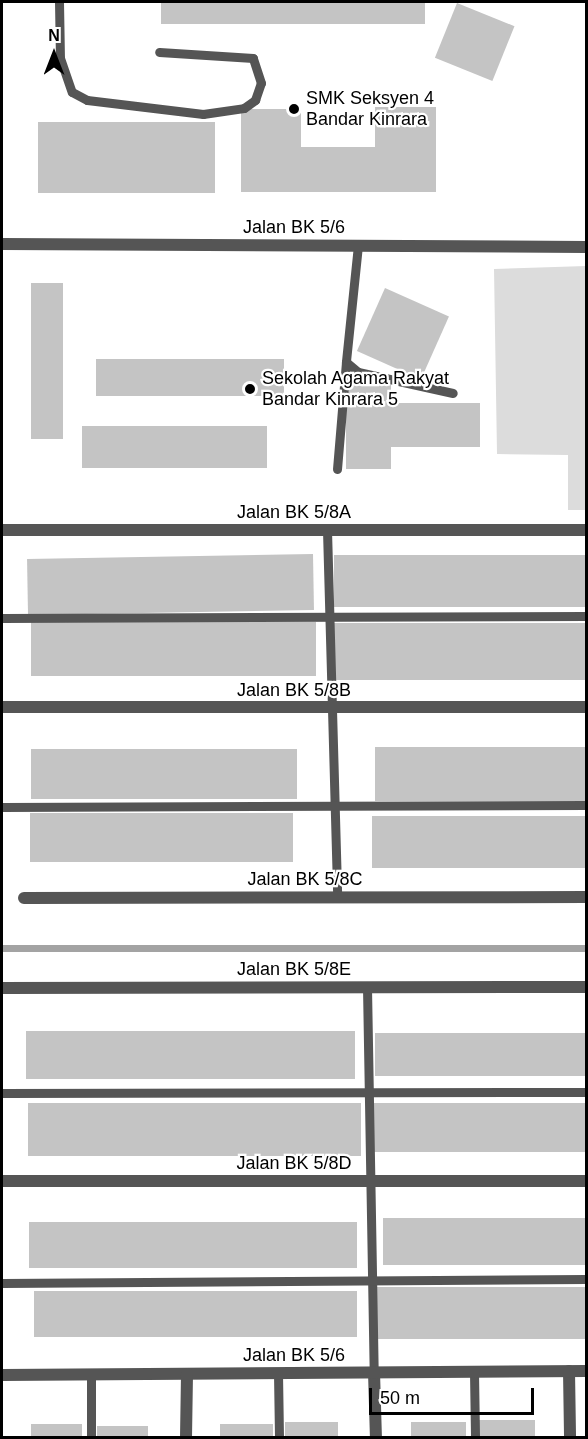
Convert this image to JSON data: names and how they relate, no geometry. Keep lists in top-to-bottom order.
{
  "streets": {
    "street": [
      "Jalan BK 5/6",
      "Jalan BK 5/8A",
      "Jalan BK 5/8B",
      "Jalan BK 5/8C",
      "Jalan BK 5/8E",
      "Jalan BK 5/8D"
    ]
  },
  "places": ["SMK Seksyen 4 Bandar Kinrara", "Sekolah Agama Rakyat Bandar Kinrara 5"],
  "scale_bar": "50 m",
  "north": "top"
}
